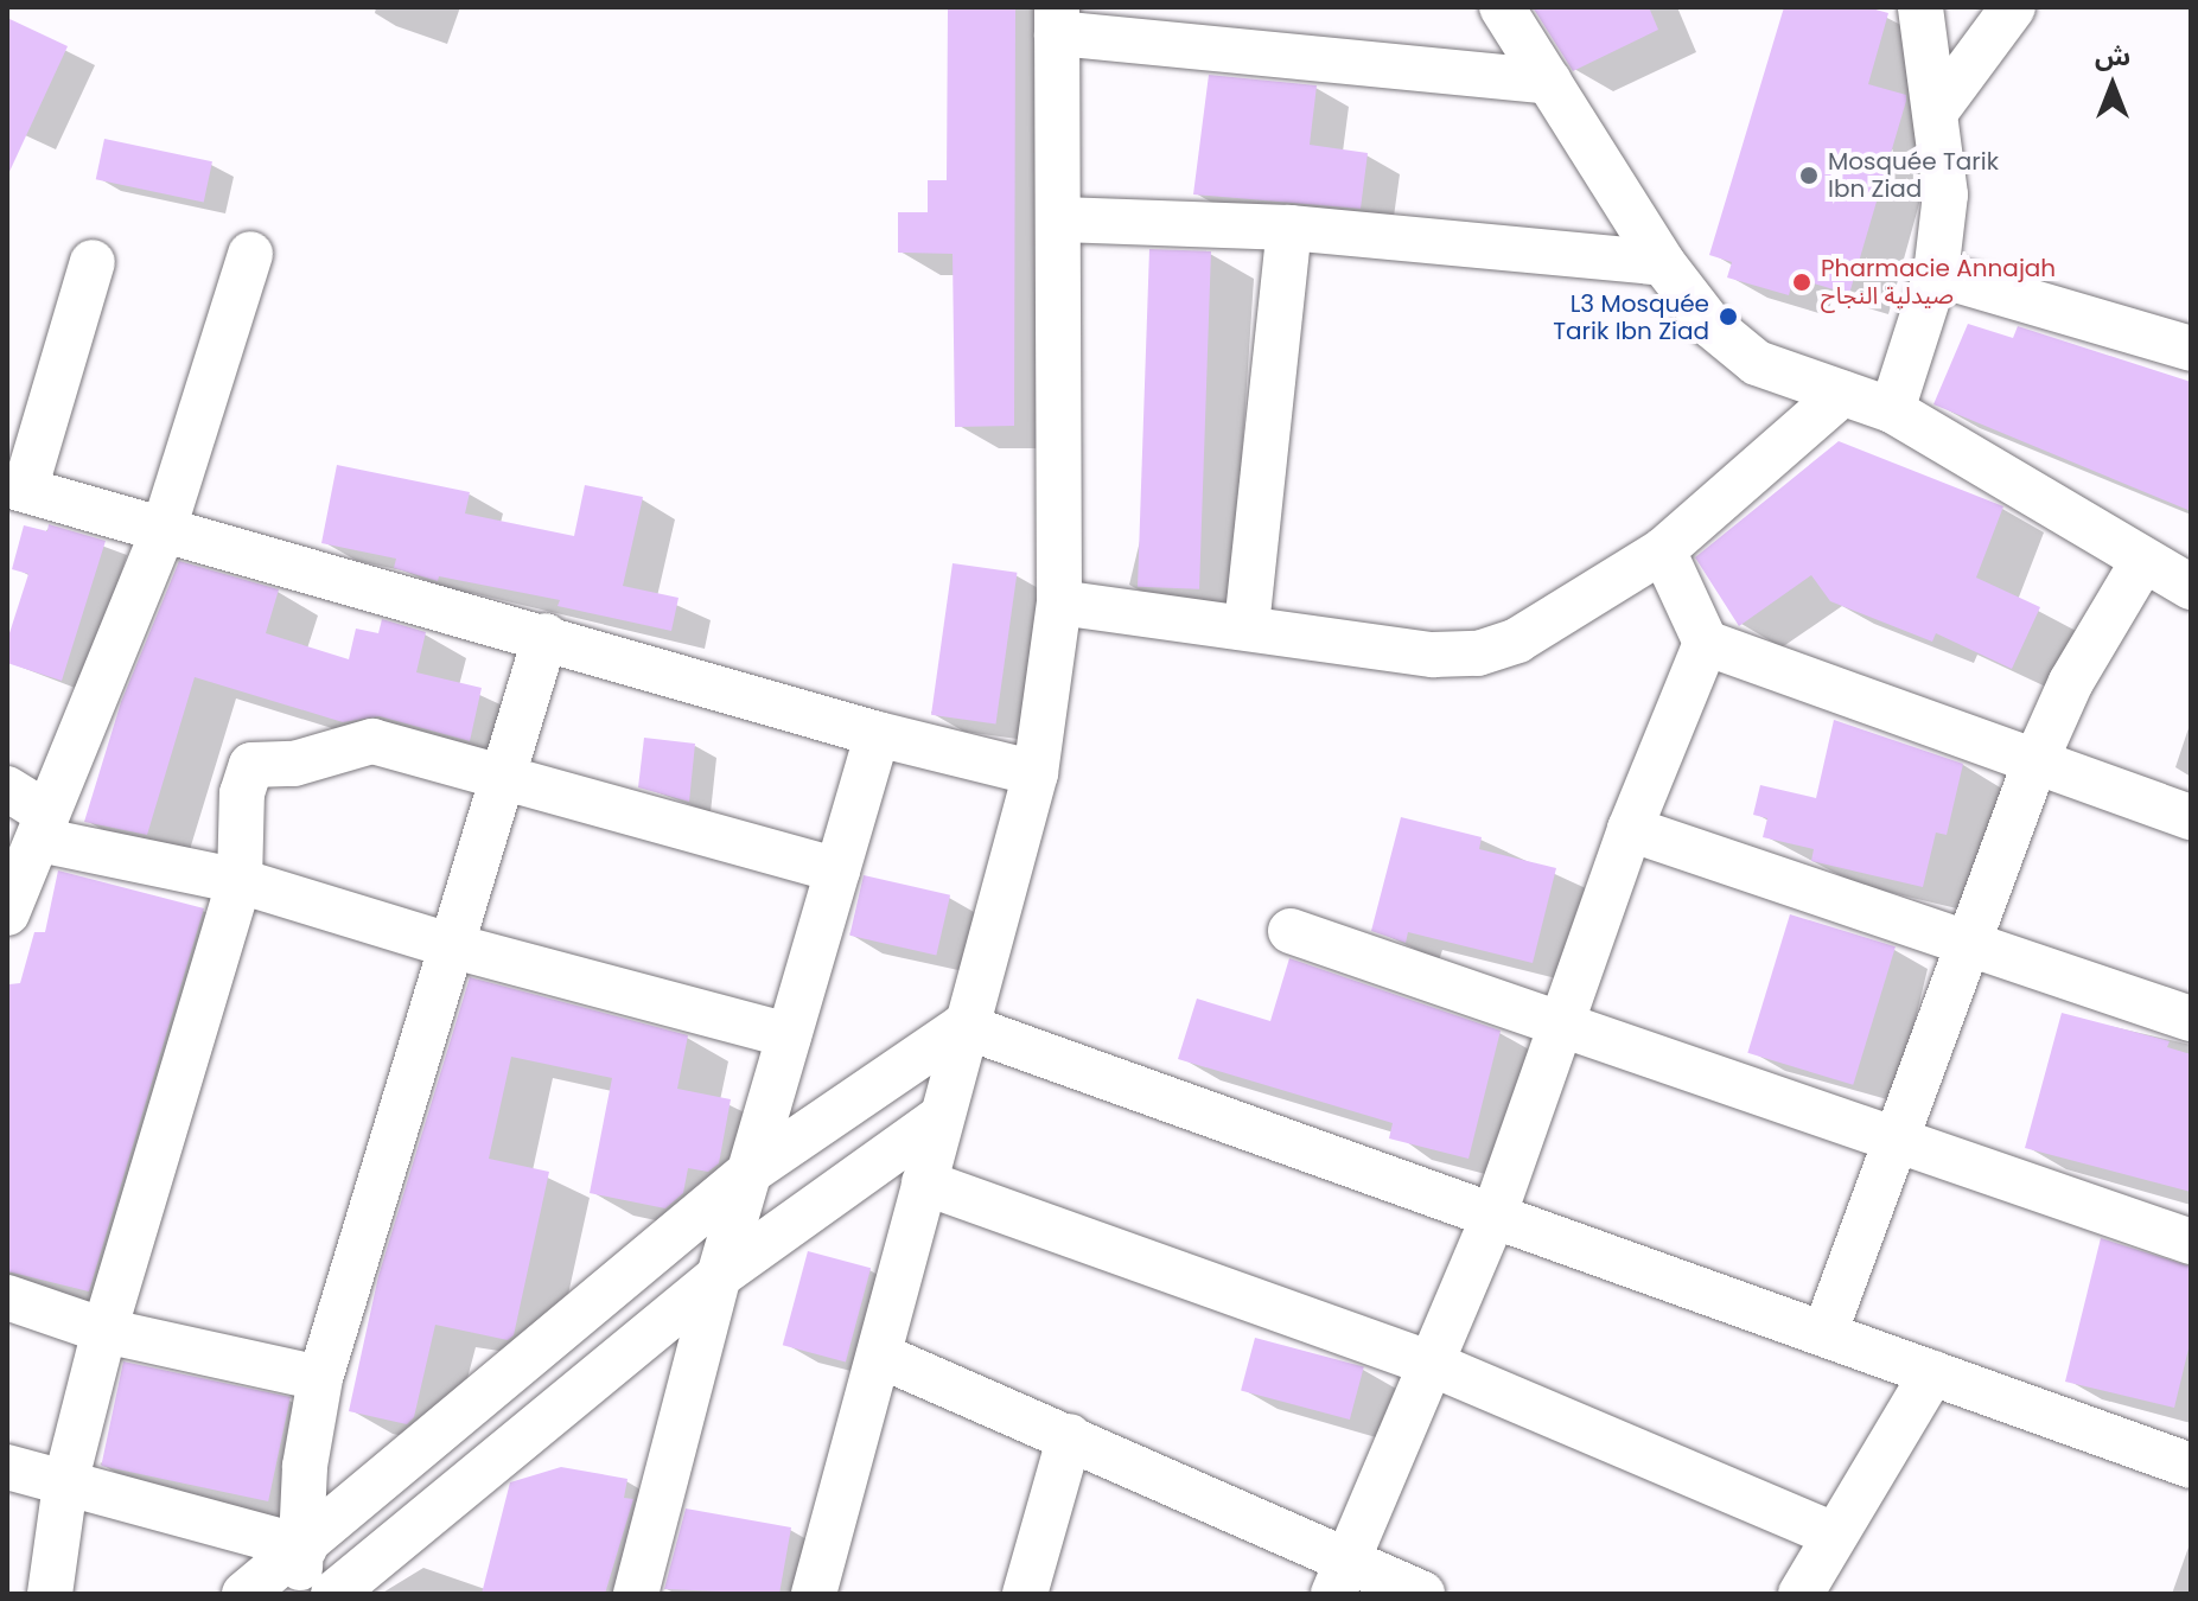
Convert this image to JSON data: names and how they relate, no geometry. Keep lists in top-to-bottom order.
{
  "places": ["Mosquée Tarik Ibn Ziad", "Pharmacie Annajah صيدلية النجاح", "L3 Mosquée Tarik Ibn Ziad"],
  "north": "top"
}
